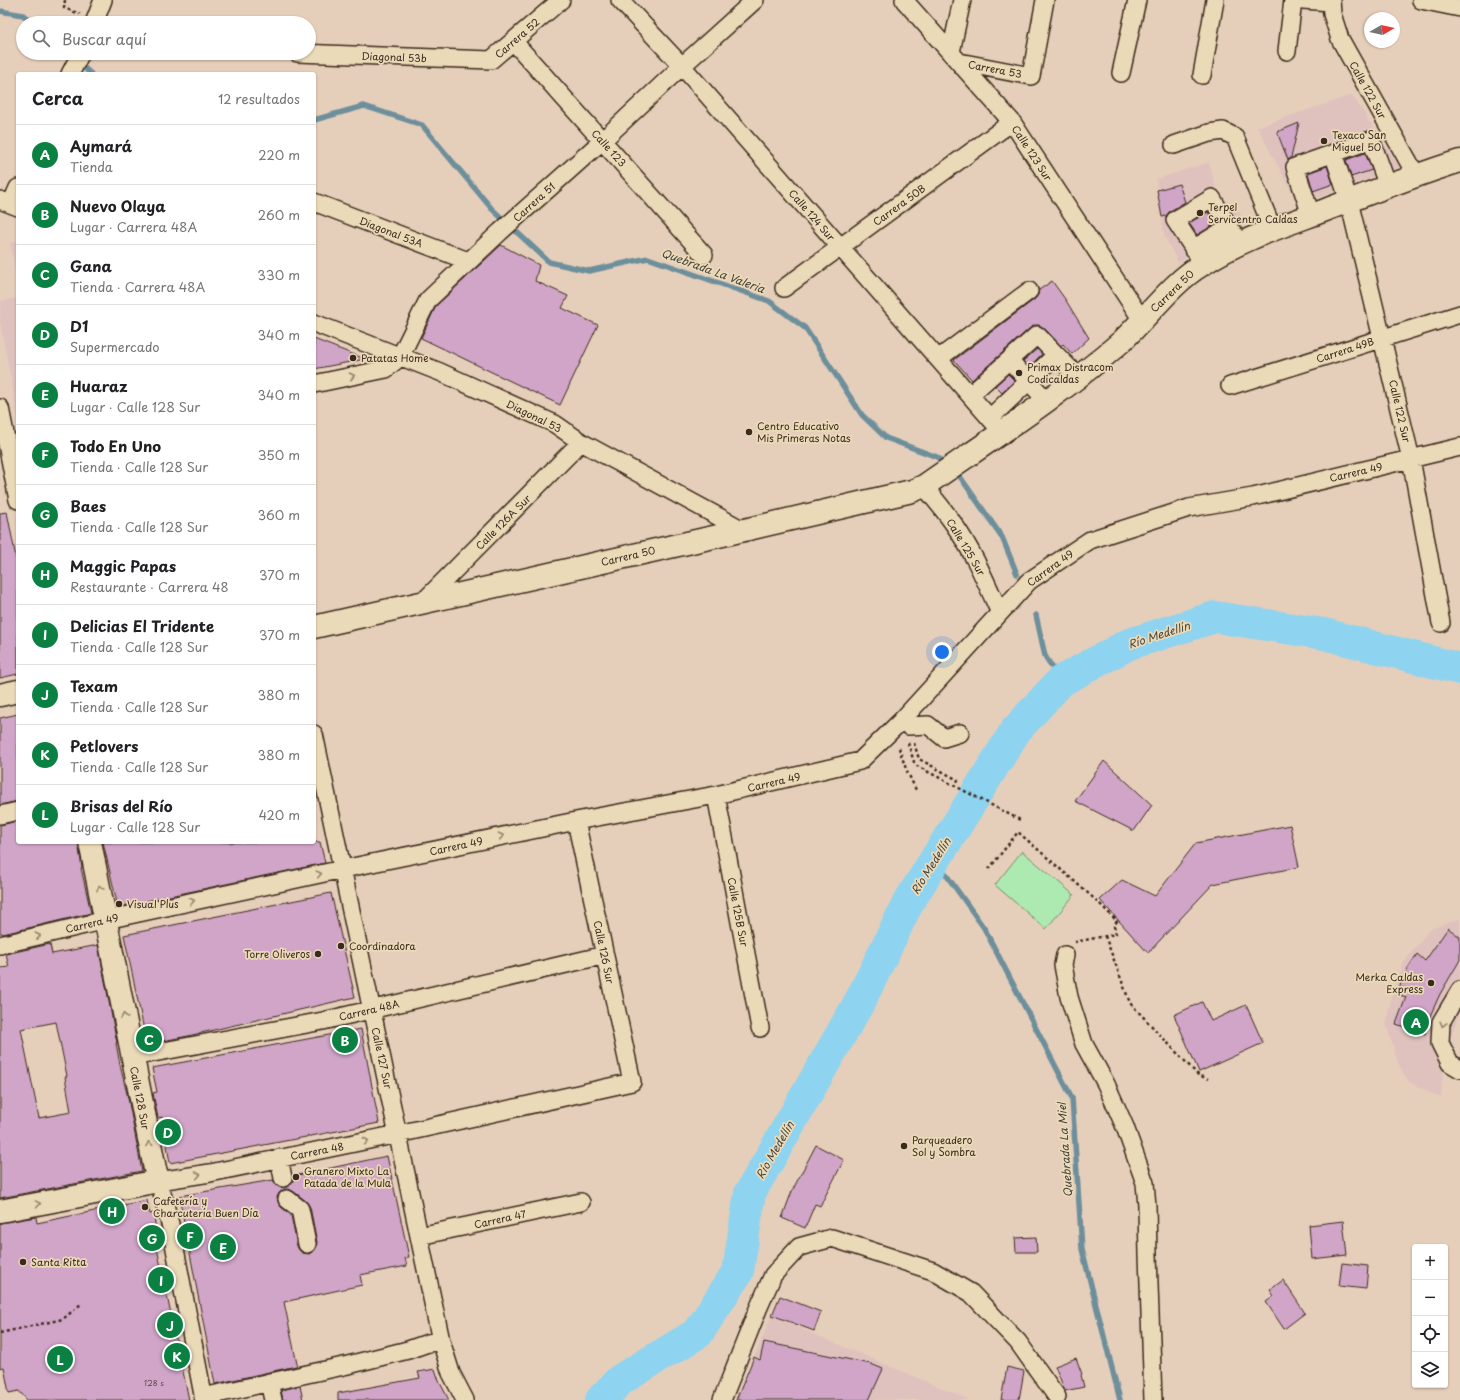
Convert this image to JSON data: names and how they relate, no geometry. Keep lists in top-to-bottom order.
{
  "streets": {
    "main road": ["Carrera 50", "Calle 128 Sur", "Carrera 48"],
    "street": [
      "Carrera 52",
      "Diagonal 53b",
      "Carrera 53",
      "Calle 122 Sur",
      "Calle 123",
      "Calle 123 Sur",
      "Carrera 51",
      "Carrera 50B",
      "Calle 124 Sur",
      "Diagonal 53A",
      "Carrera 49B",
      "Diagonal 53",
      "Carrera 49",
      "Calle 126A Sur",
      "Calle 125 Sur",
      "Calle 125B Sur",
      "Calle 126 Sur",
      "Carrera 48A",
      "Calle 127 Sur",
      "Carrera 47"
    ]
  },
  "crossings": [
    ["Carrera 52", "Diagonal 53b"],
    ["Carrera 52", "Calle 123"],
    ["Carrera 53", "Calle 123 Sur"],
    ["Calle 122 Sur", "Carrera 50"],
    ["Calle 122 Sur", "Carrera 49B"],
    ["Calle 122 Sur", "Carrera 49"],
    ["Calle 123", "Carrera 51"],
    ["Calle 123 Sur", "Carrera 50B"],
    ["Calle 123 Sur", "Carrera 50"],
    ["Carrera 51", "Calle 124 Sur"],
    ["Carrera 51", "Diagonal 53A"],
    ["Carrera 51", "Diagonal 53"],
    ["Carrera 50B", "Calle 124 Sur"],
    ["Calle 124 Sur", "Carrera 50"],
    ["Carrera 50", "Diagonal 53"],
    ["Carrera 50", "Calle 126A Sur"],
    ["Carrera 50", "Calle 125 Sur"],
    ["Diagonal 53", "Calle 126A Sur"],
    ["Carrera 49", "Calle 125 Sur"],
    ["Carrera 49", "Calle 125B Sur"],
    ["Carrera 49", "Calle 126 Sur"],
    ["Carrera 49", "Calle 127 Sur"],
    ["Carrera 49", "Calle 128 Sur"],
    ["Calle 126 Sur", "Carrera 48A"],
    ["Calle 126 Sur", "Carrera 48"],
    ["Carrera 48A", "Calle 127 Sur"],
    ["Carrera 48A", "Calle 128 Sur"],
    ["Calle 127 Sur", "Carrera 48"],
    ["Calle 127 Sur", "Carrera 47"],
    ["Calle 128 Sur", "Carrera 48"]
  ],
  "one_way": ["Carrera 49", "Calle 128 Sur", "Carrera 48"],
  "water": ["Quebrada La Valeria", "Río Medellín", "Quebrada La Miel"],
  "places": [
    "Texaco San Miguel 50",
    "Terpel Servicentro Caldas",
    "Patatas Home",
    "Primax Distracom Codicaldas",
    "Centro Educativo Mis Primeras Notas",
    "Visual Plus",
    "Coordinadora",
    "Torre Oliveros",
    "Merka Caldas Express",
    "Parqueadero Sol y Sombra",
    "Granero Mixto La Patada de la Mula",
    "Cafetería y Charcutería Buen Día",
    "Santa Ritta"
  ],
  "house_numbers": ["128 s"],
  "north": "right",
  "page": {
    "search": "Buscar aquí",
    "heading": ["Cerca", "12 resultados"],
    "list": [
      {
        "mark": "A",
        "name": "Aymará",
        "note": "Tienda",
        "value": "220 m"
      },
      {
        "mark": "B",
        "name": "Nuevo Olaya",
        "note": "Lugar · Carrera 48A",
        "value": "260 m"
      },
      {
        "mark": "C",
        "name": "Gana",
        "note": "Tienda · Carrera 48A",
        "value": "330 m"
      },
      {
        "mark": "D",
        "name": "D1",
        "note": "Supermercado",
        "value": "340 m"
      },
      {
        "mark": "E",
        "name": "Huaraz",
        "note": "Lugar · Calle 128 Sur",
        "value": "340 m"
      },
      {
        "mark": "F",
        "name": "Todo En Uno",
        "note": "Tienda · Calle 128 Sur",
        "value": "350 m"
      },
      {
        "mark": "G",
        "name": "Baes",
        "note": "Tienda · Calle 128 Sur",
        "value": "360 m"
      },
      {
        "mark": "H",
        "name": "Maggic Papas",
        "note": "Restaurante · Carrera 48",
        "value": "370 m"
      },
      {
        "mark": "I",
        "name": "Delicias El Tridente",
        "note": "Tienda · Calle 128 Sur",
        "value": "370 m"
      },
      {
        "mark": "J",
        "name": "Texam",
        "note": "Tienda · Calle 128 Sur",
        "value": "380 m"
      },
      {
        "mark": "K",
        "name": "Petlovers",
        "note": "Tienda · Calle 128 Sur",
        "value": "380 m"
      },
      {
        "mark": "L",
        "name": "Brisas del Río",
        "note": "Lugar · Calle 128 Sur",
        "value": "420 m"
      }
    ],
    "pins": [
      "A",
      "C",
      "B",
      "D",
      "H",
      "F",
      "G",
      "E",
      "I",
      "J",
      "K",
      "L"
    ],
    "map_buttons": ["+", "−"]
  }
}
